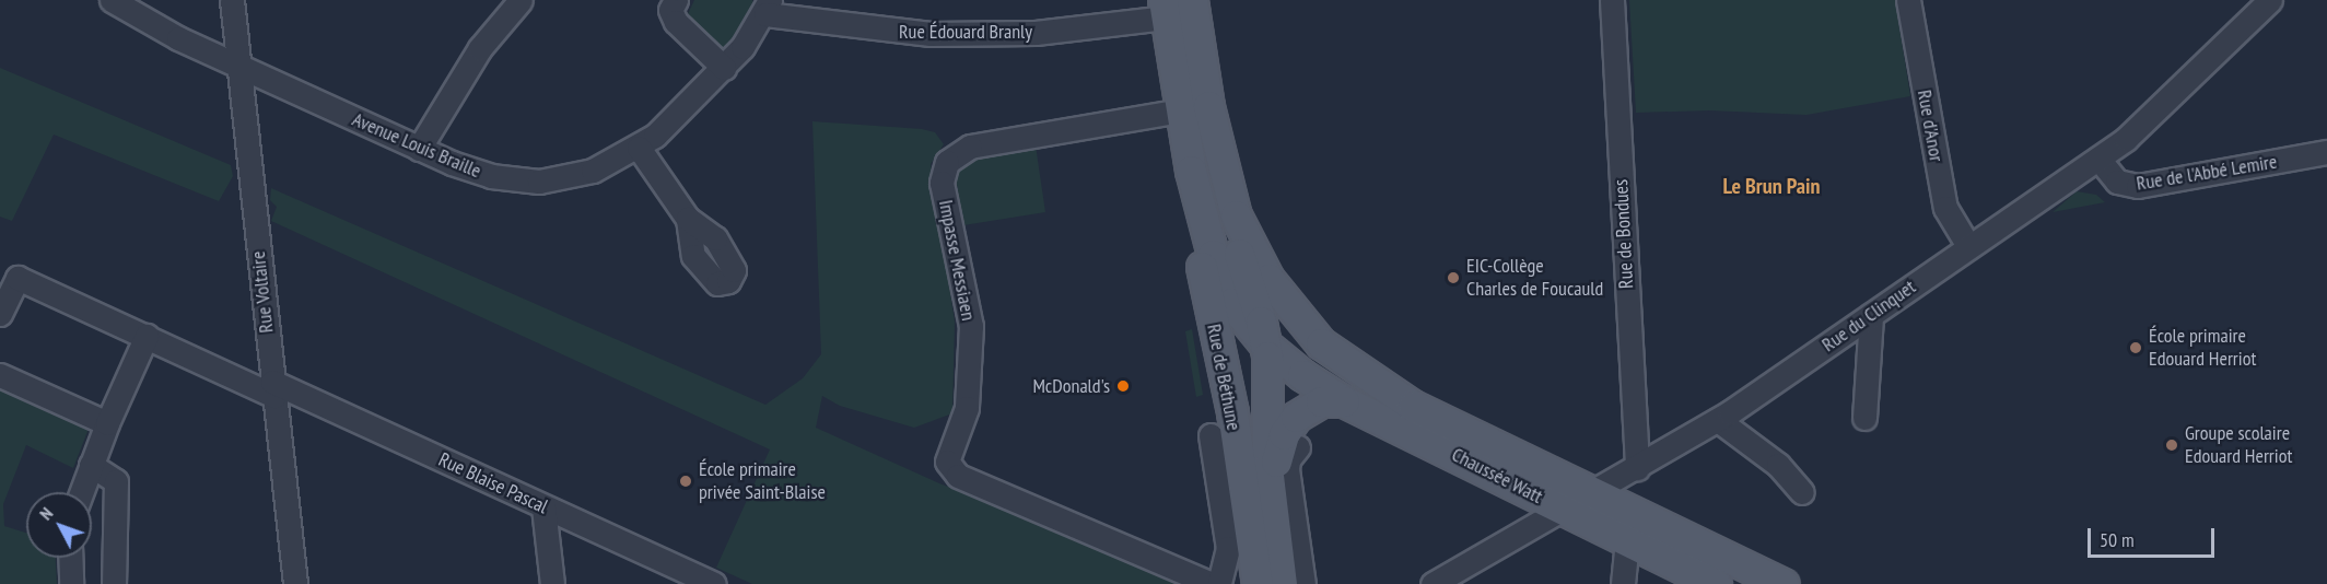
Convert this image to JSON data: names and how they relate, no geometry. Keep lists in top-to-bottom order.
{
  "streets": {
    "main road": ["Rue de Béthune", "Chaussée Watt"],
    "street": [
      "Rue Édouard Branly",
      "Rue d'Anor",
      "Avenue Louis Braille",
      "Rue de l'Abbé Lemire",
      "Rue de Bondues",
      "Impasse Messiaen",
      "Rue Voltaire",
      "Rue du Clinquet",
      "Rue Blaise Pascal"
    ]
  },
  "crossings": [
    ["Rue Édouard Branly", "Avenue Louis Braille"],
    ["Rue Édouard Branly", "Chaussée Watt"],
    ["Rue d'Anor", "Rue du Clinquet"],
    ["Avenue Louis Braille", "Rue Voltaire"],
    ["Rue de l'Abbé Lemire", "Rue du Clinquet"],
    ["Rue de Bondues", "Rue du Clinquet"],
    ["Impasse Messiaen", "Chaussée Watt"],
    ["Rue Voltaire", "Rue Blaise Pascal"],
    ["Rue du Clinquet", "Chaussée Watt"],
    ["Rue de Béthune", "Chaussée Watt"]
  ],
  "districts": ["Le Brun Pain"],
  "places": [
    "EIC-Collège Charles de Foucauld",
    "École primaire Edouard Herriot",
    "McDonald's",
    "Groupe scolaire Edouard Herriot",
    "École primaire privée Saint-Blaise"
  ],
  "scale_bar": "50 m",
  "north": "top left"
}
